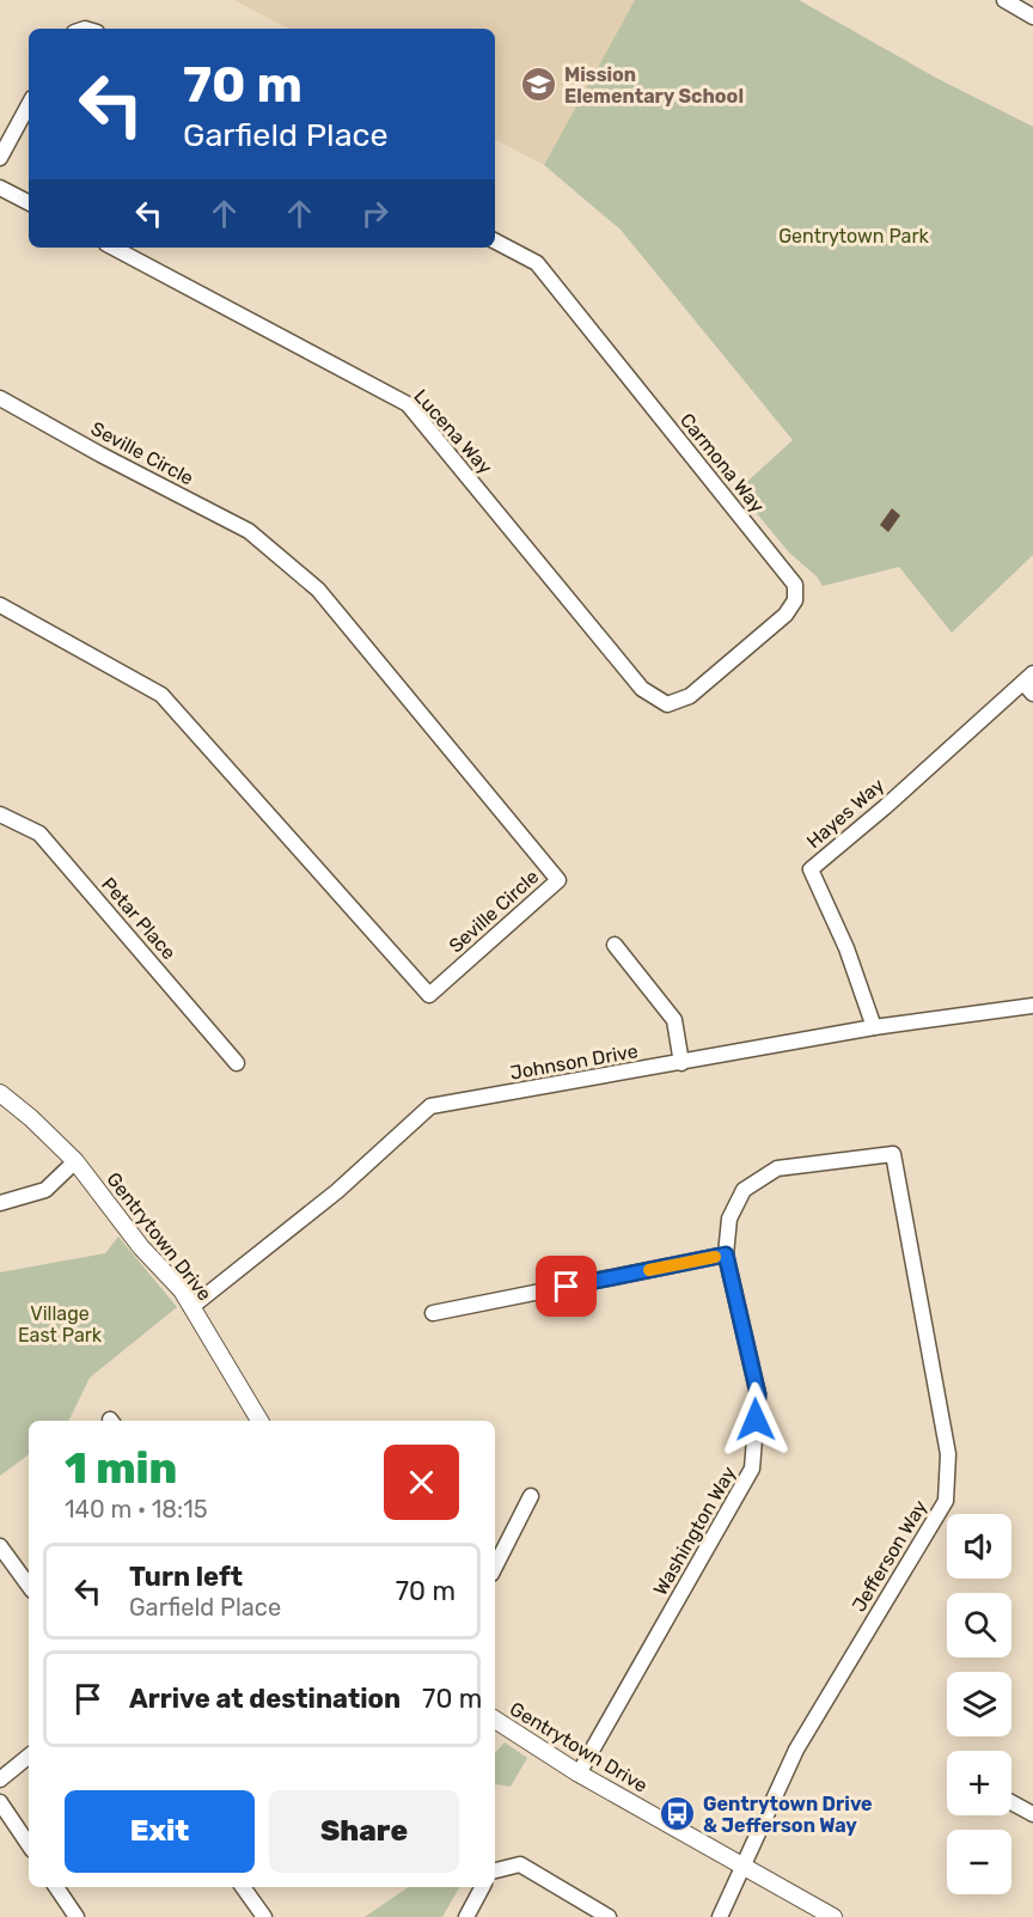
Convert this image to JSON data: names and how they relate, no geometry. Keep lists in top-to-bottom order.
{
  "streets": {
    "street": [
      "Lucena Way",
      "Seville Circle",
      "Carmona Way",
      "Hayes Way",
      "Petar Place",
      "Johnson Drive",
      "Gentrytown Drive",
      "Washington Way",
      "Jefferson Way"
    ]
  },
  "crossings": [
    ["Lucena Way", "Carmona Way"],
    ["Hayes Way", "Johnson Drive"],
    ["Johnson Drive", "Gentrytown Drive"],
    ["Gentrytown Drive", "Washington Way"],
    ["Gentrytown Drive", "Jefferson Way"],
    ["Washington Way", "Jefferson Way"]
  ],
  "parks": ["Gentrytown Park", "Village East Park"],
  "places": {
    "school or university": ["Mission Elementary School"],
    "bus stop": ["Gentrytown Drive & Jefferson Way"]
  },
  "page": {
    "turn": ["70 m", "Garfield Place"],
    "heading": ["1 min", "140 m · 18:15"],
    "map_buttons": ["+", "−"],
    "list": [
      {
        "name": "Turn left",
        "note": "Garfield Place",
        "value": "70 m"
      },
      {
        "name": "Arrive at destination",
        "value": "70 m"
      }
    ],
    "buttons": ["Exit", "Share"]
  }
}
